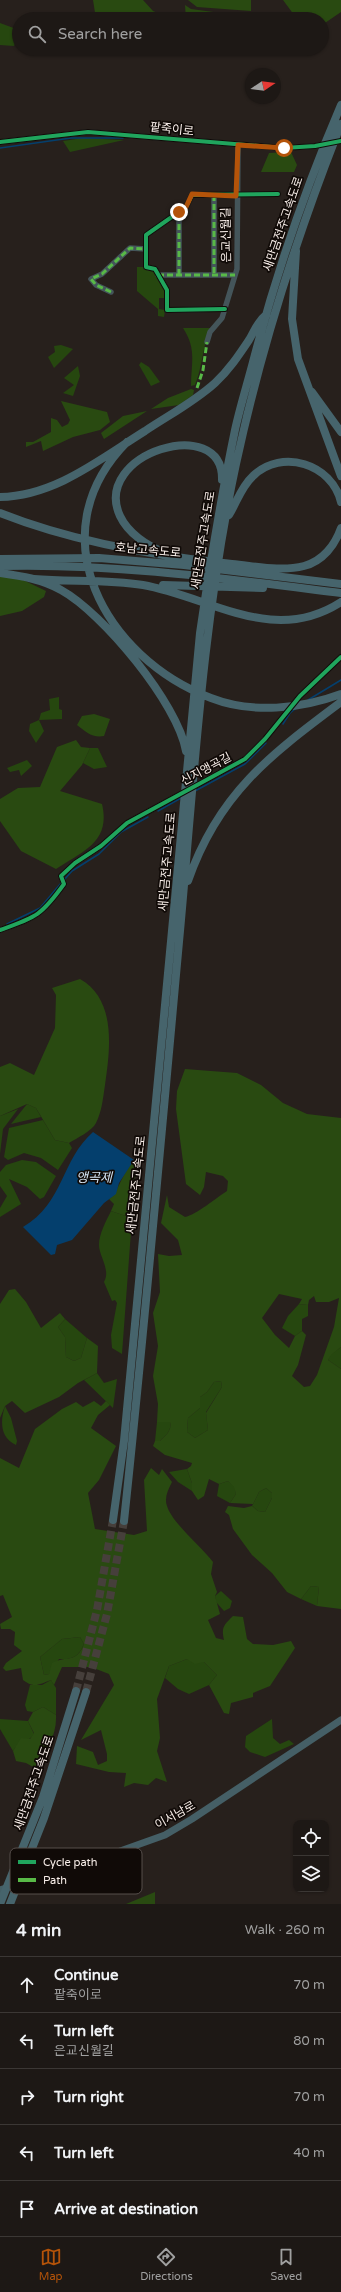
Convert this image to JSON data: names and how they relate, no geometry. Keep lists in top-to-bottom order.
{
  "streets": {
    "highway": ["새만금전주고속도로", "호남고속도로"],
    "main road": ["이서남로"],
    "street": ["팥죽이로", "은교신월길", "신지앵곡길"]
  },
  "crossings": [
    ["팥죽이로", "은교신월길"]
  ],
  "water": ["앵곡제"],
  "legend": ["Cycle path", "Path"],
  "north": "right",
  "page": {
    "search": "Search here",
    "heading": ["4 min", "Walk · 260 m"],
    "list": [
      ["Continue", "팥죽이로", "70 m"],
      ["Turn left", "은교신월길", "80 m"],
      ["Turn right", "70 m"],
      ["Turn left", "40 m"],
      "Arrive at destination"
    ],
    "nav": ["Map", "Directions", "Saved"]
  }
}
